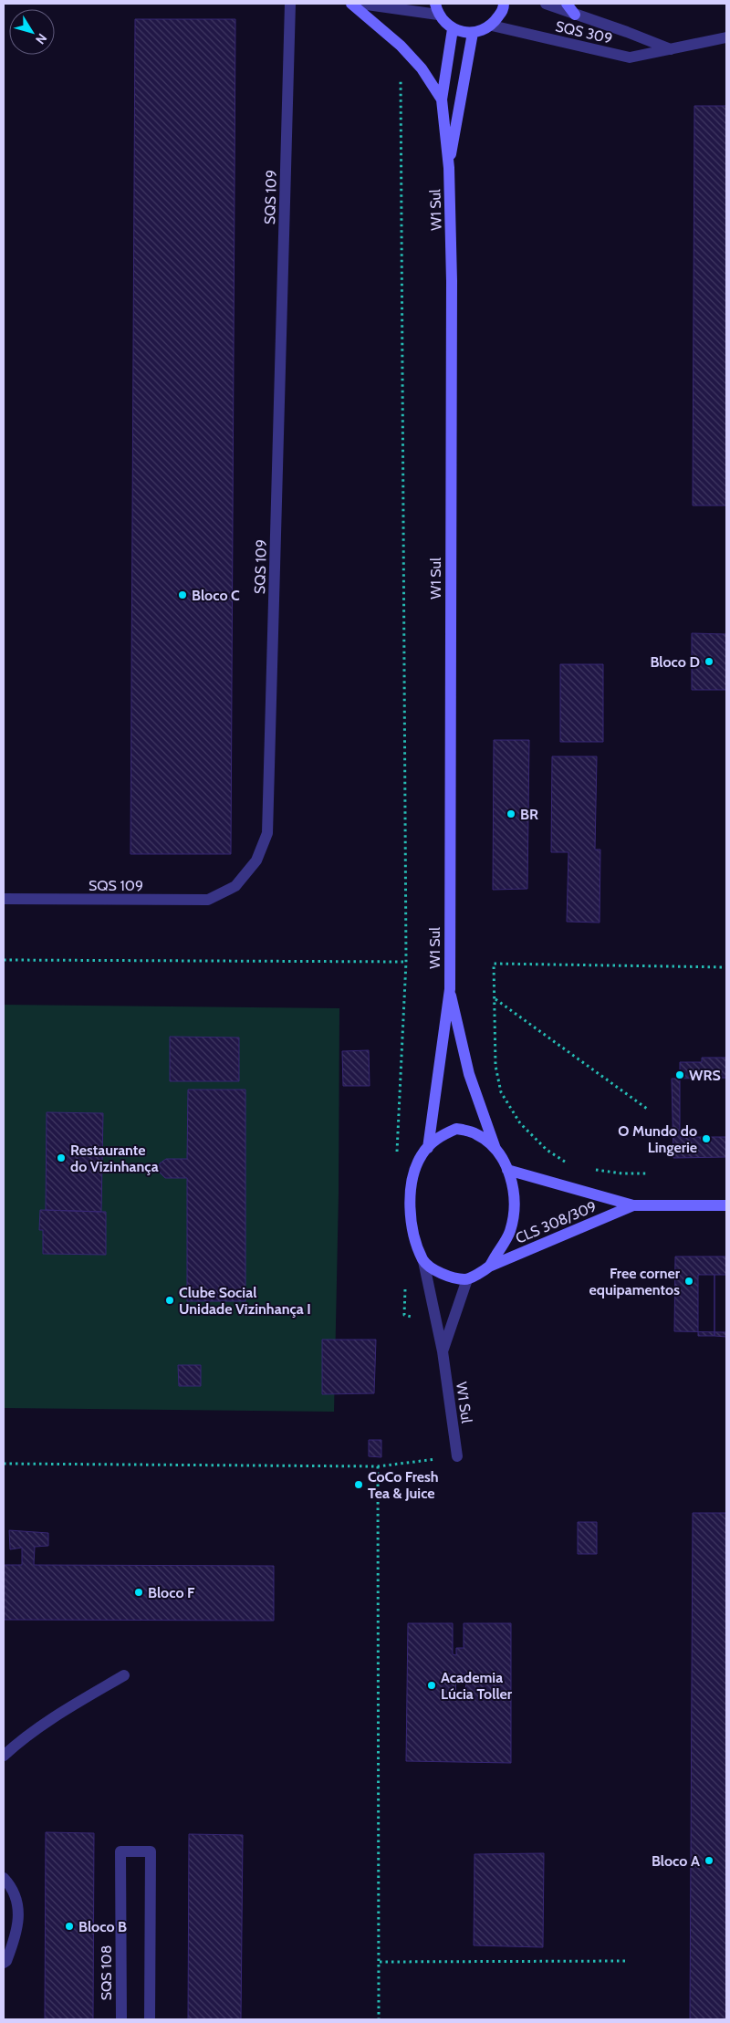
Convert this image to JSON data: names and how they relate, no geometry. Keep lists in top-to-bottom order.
{
  "streets": {
    "street": [
      "SQS 309",
      "SQS 109",
      "W1 Sul",
      "CLS 308/309",
      "SQS 108"
    ]
  },
  "crossings": [
    ["W1 Sul", "CLS 308/309"]
  ],
  "places": [
    "Bloco C",
    "Bloco D",
    "BR",
    "WRS",
    "O Mundo do Lingerie",
    "Restaurante do Vizinhança",
    "Free corner equipamentos",
    "Clube Social Unidade Vizinhança I",
    "CoCo Fresh Tea & Juice",
    "Bloco F",
    "Academia Lúcia Toller",
    "Bloco A",
    "Bloco B"
  ],
  "north": "bottom right"
}
